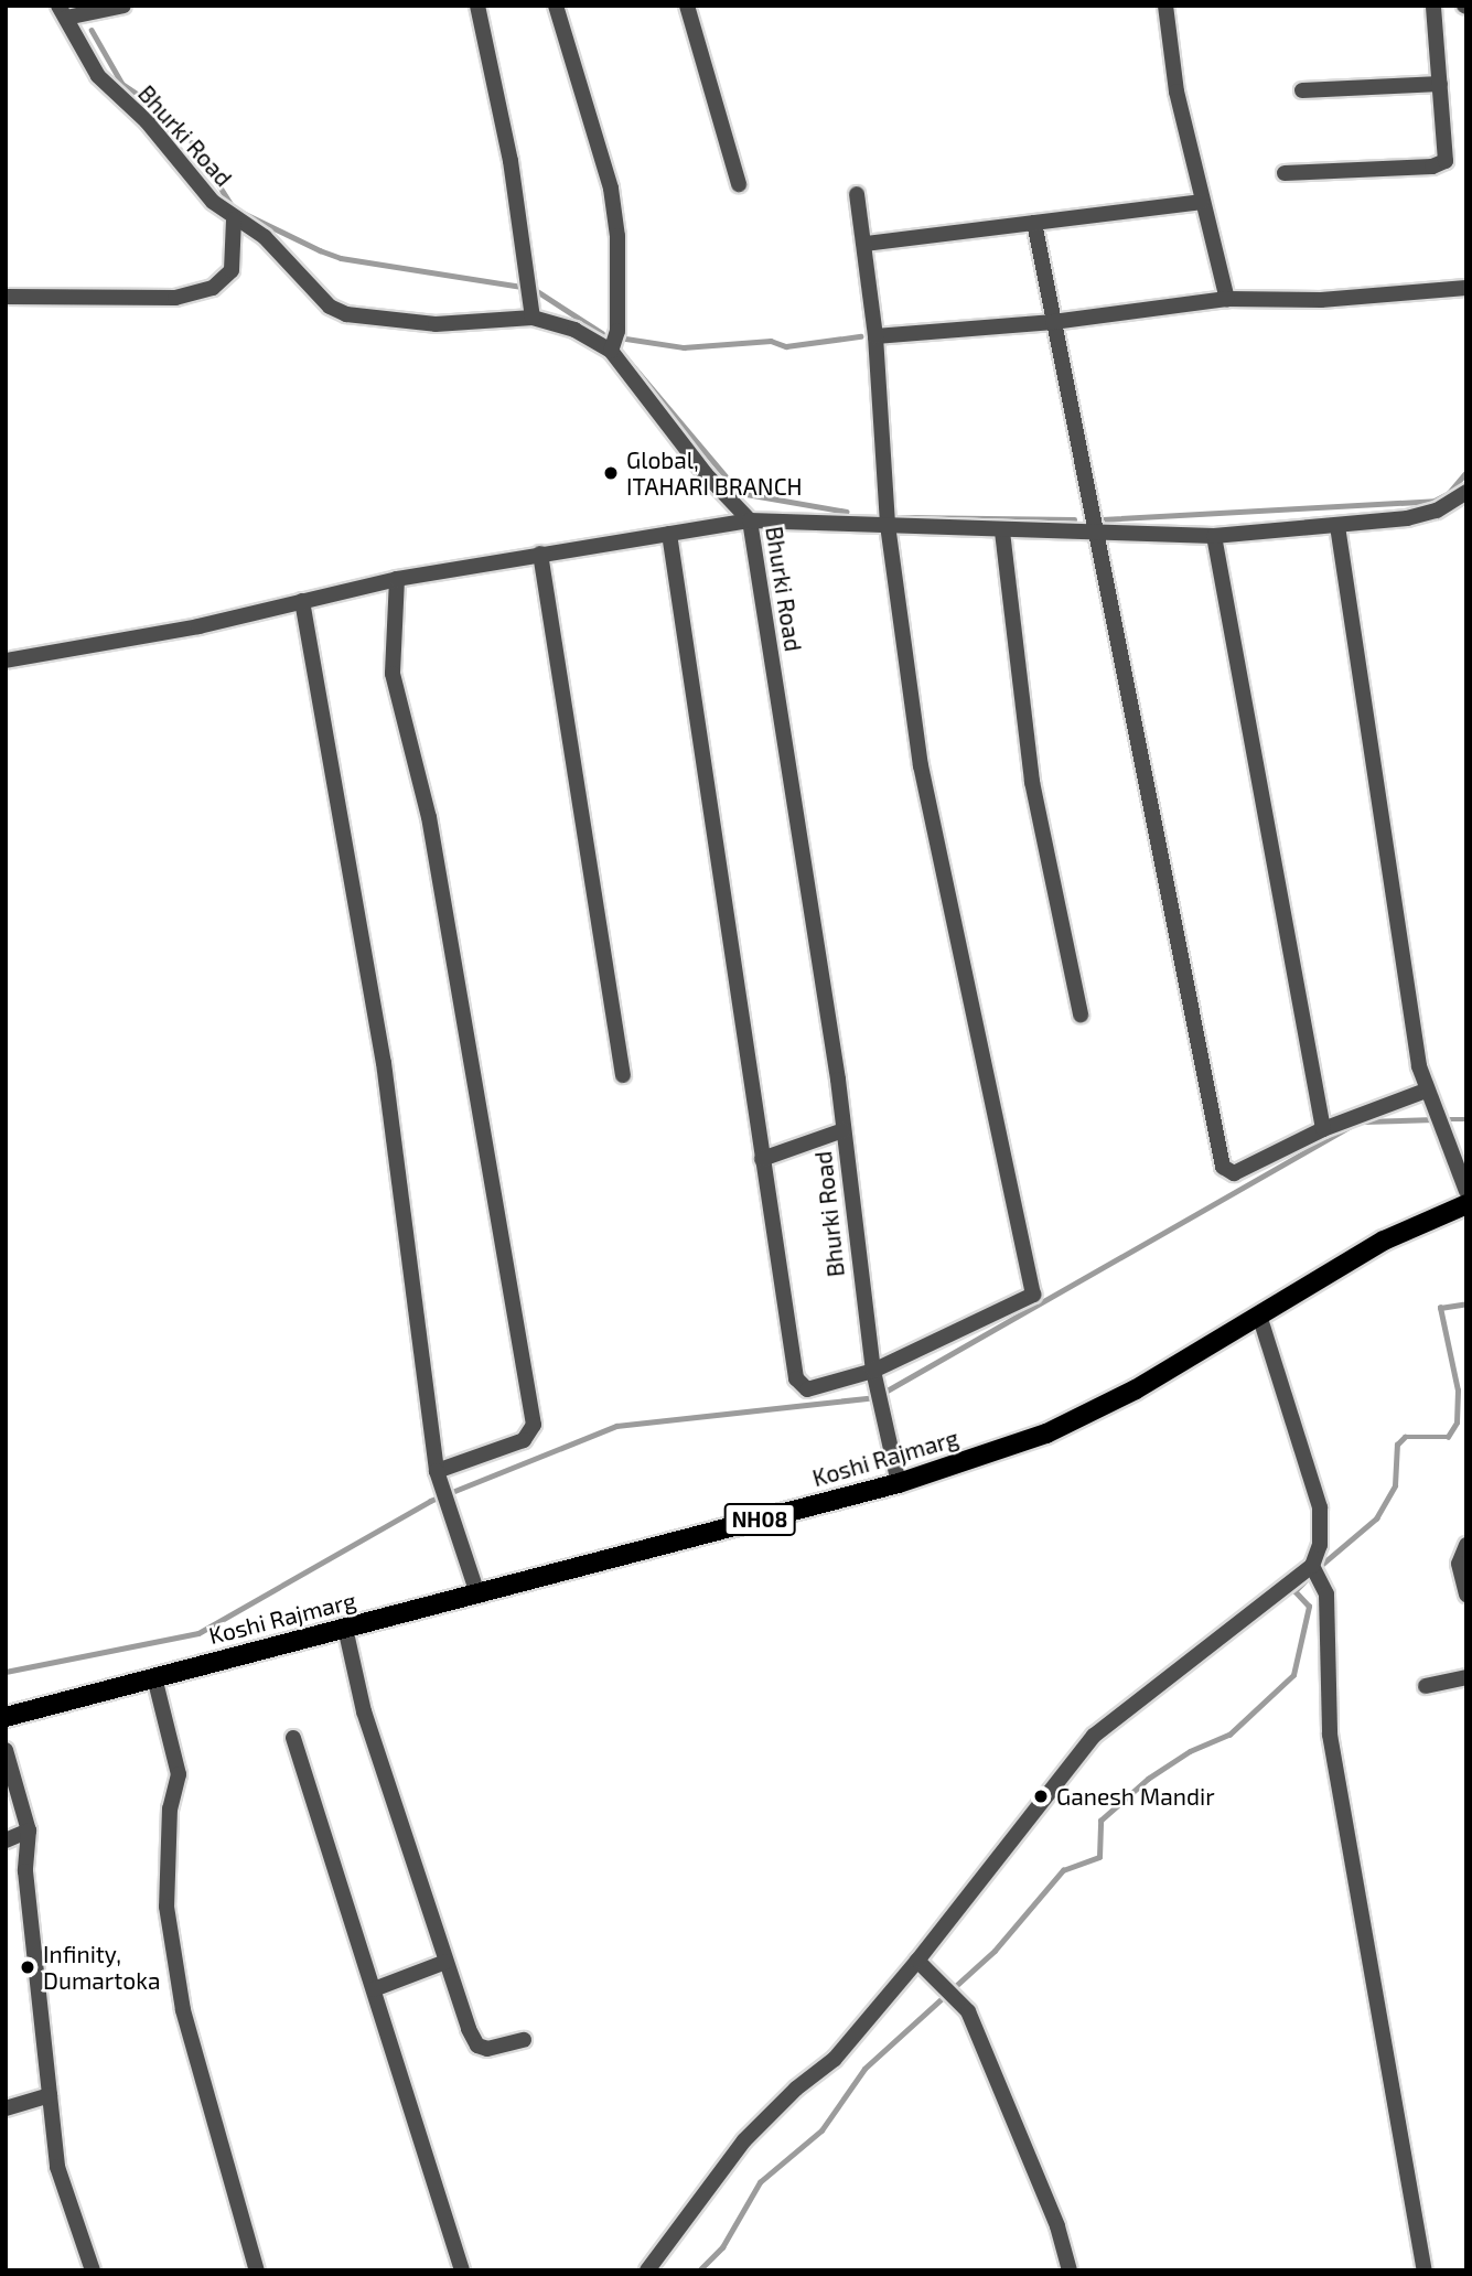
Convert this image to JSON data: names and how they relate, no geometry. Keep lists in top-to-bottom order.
{
  "streets": {
    "main road": ["Koshi Rajmarg", "NH08"],
    "street": ["Bhurki Road"]
  },
  "crossings": [
    ["Bhurki Road", "Koshi Rajmarg"]
  ],
  "places": ["Global, ITAHARI BRANCH", "Ganesh Mandir", "Infinity, Dumartoka"]
}
